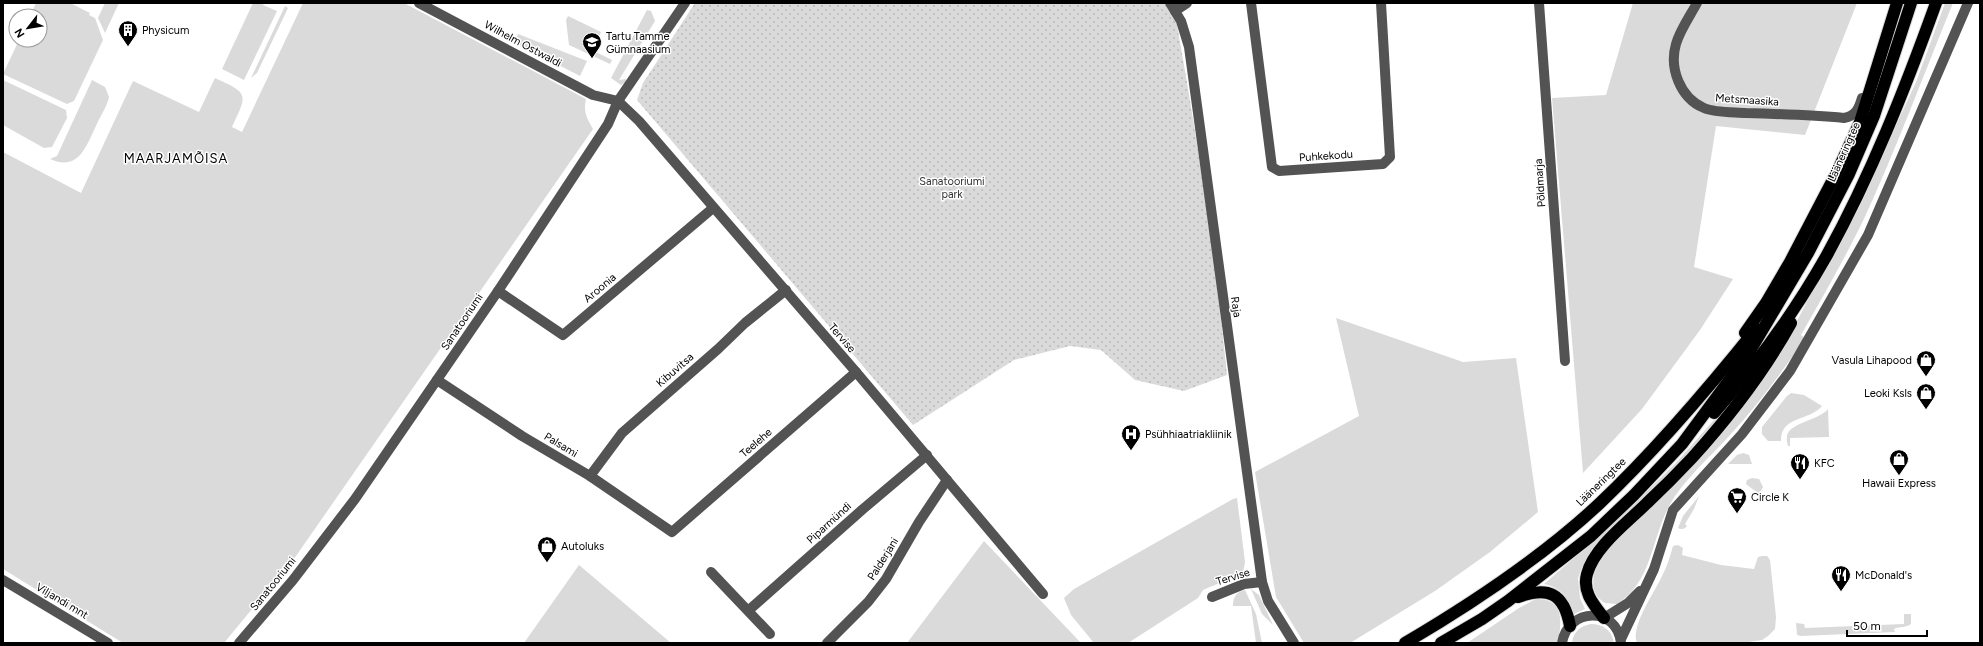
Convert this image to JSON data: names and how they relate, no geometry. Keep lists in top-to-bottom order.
{
  "streets": {
    "highway": ["Lääneringtee"],
    "street": [
      "Wilhelm Ostwaldi",
      "Metsmaasika",
      "Puhkekodu",
      "Põldmarja",
      "Aroonia",
      "Raja",
      "Sanatooriumi",
      "Tervise",
      "Kibuvitsa",
      "Teelehe",
      "Palsami",
      "Piparmündi",
      "Palderjani",
      "Viljandi mnt"
    ]
  },
  "crossings": [
    ["Wilhelm Ostwaldi", "Sanatooriumi"],
    ["Wilhelm Ostwaldi", "Tervise"],
    ["Aroonia", "Sanatooriumi"],
    ["Aroonia", "Tervise"],
    ["Raja", "Tervise"],
    ["Sanatooriumi", "Tervise"],
    ["Sanatooriumi", "Palsami"],
    ["Tervise", "Kibuvitsa"],
    ["Tervise", "Teelehe"],
    ["Tervise", "Piparmündi"],
    ["Tervise", "Palderjani"],
    ["Kibuvitsa", "Palsami"],
    ["Teelehe", "Palsami"]
  ],
  "districts": ["MAARJAMÕISA"],
  "parks": ["Sanatooriumi park"],
  "places": {
    "building": ["Physicum"],
    "school or university": ["Tartu Tamme Gümnaasium"],
    "shop": [
      "Vasula Lihapood",
      "Leoki Ksls",
      "Hawaii Express",
      "Autoluks"
    ],
    "hospital": ["Psühhiaatriakliinik"],
    "restaurant": ["KFC", "McDonald's"],
    "supermarket": ["Circle K"]
  },
  "scale_bar": "50 m",
  "north": "bottom left"
}
